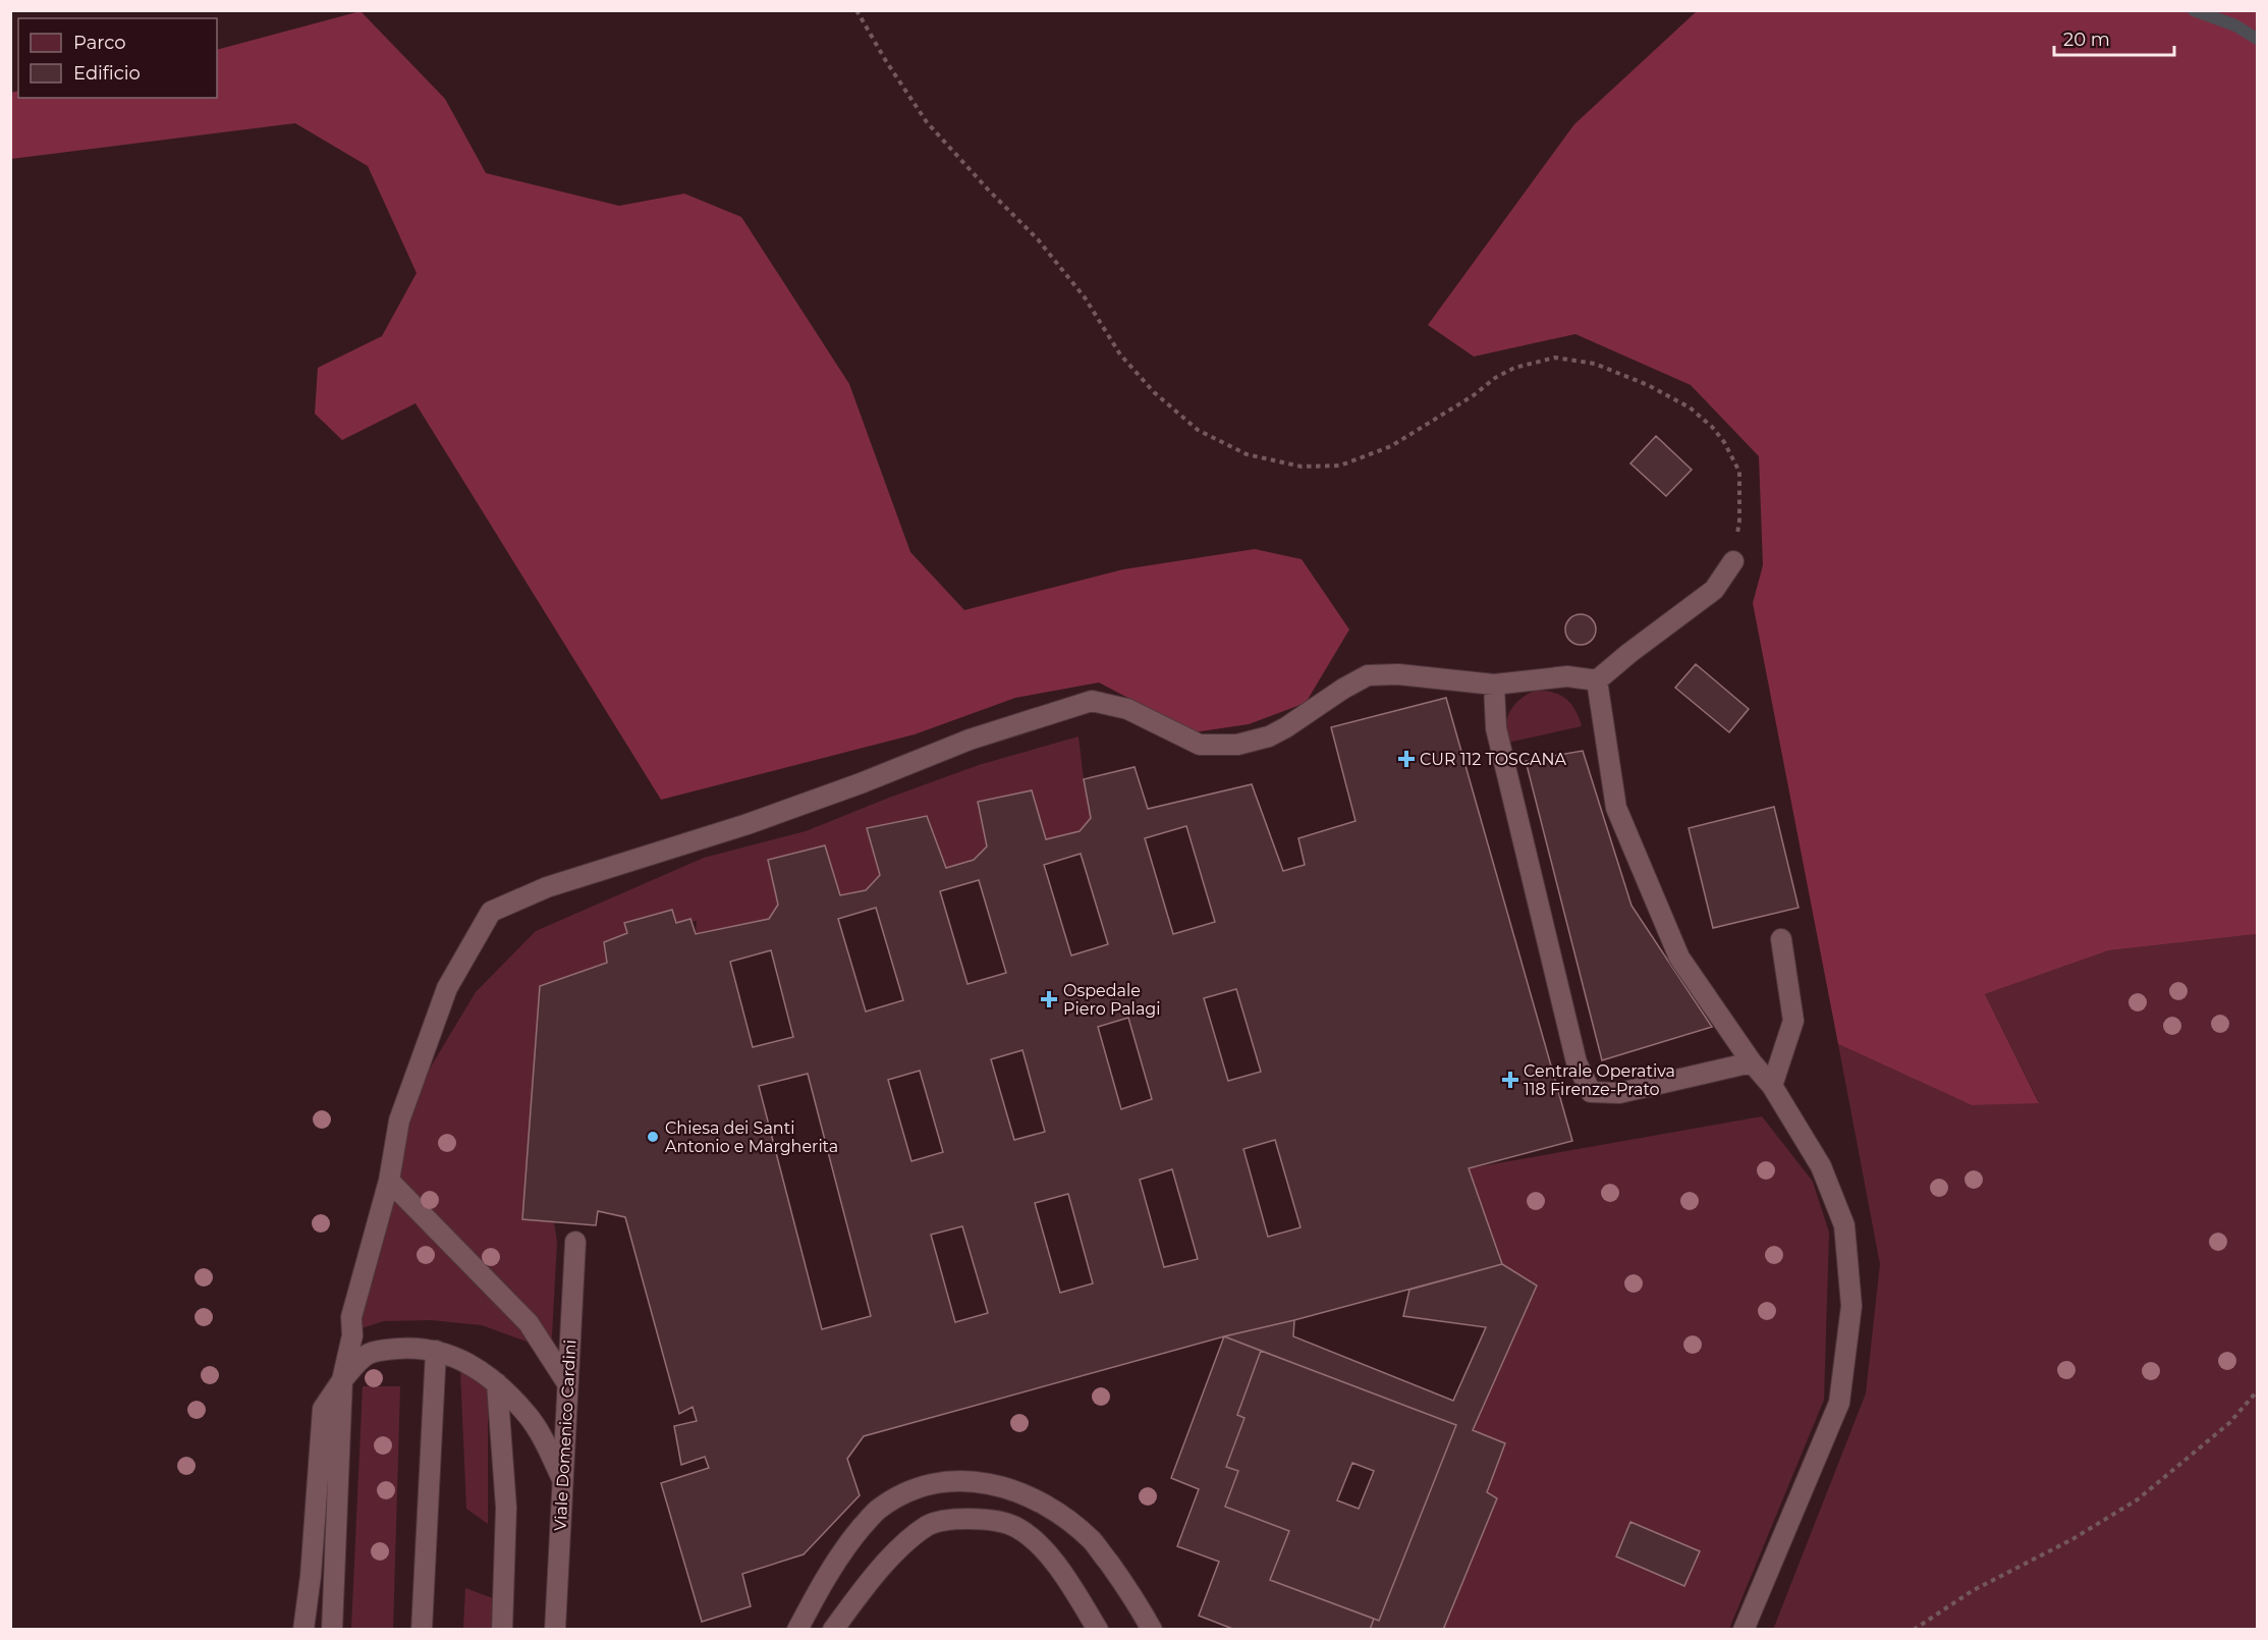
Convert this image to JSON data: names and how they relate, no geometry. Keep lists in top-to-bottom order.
{
  "streets": {
    "lane": ["Viale Domenico Cardini"]
  },
  "places": {
    "health": ["CUR 112 TOSCANA", "Ospedale Piero Palagi", "Centrale Operativa 118 Firenze-Prato"],
    "other": ["Chiesa dei Santi Antonio e Margherita"]
  },
  "legend": ["Parco", "Edificio"],
  "scale_bar": "20 m"
}
